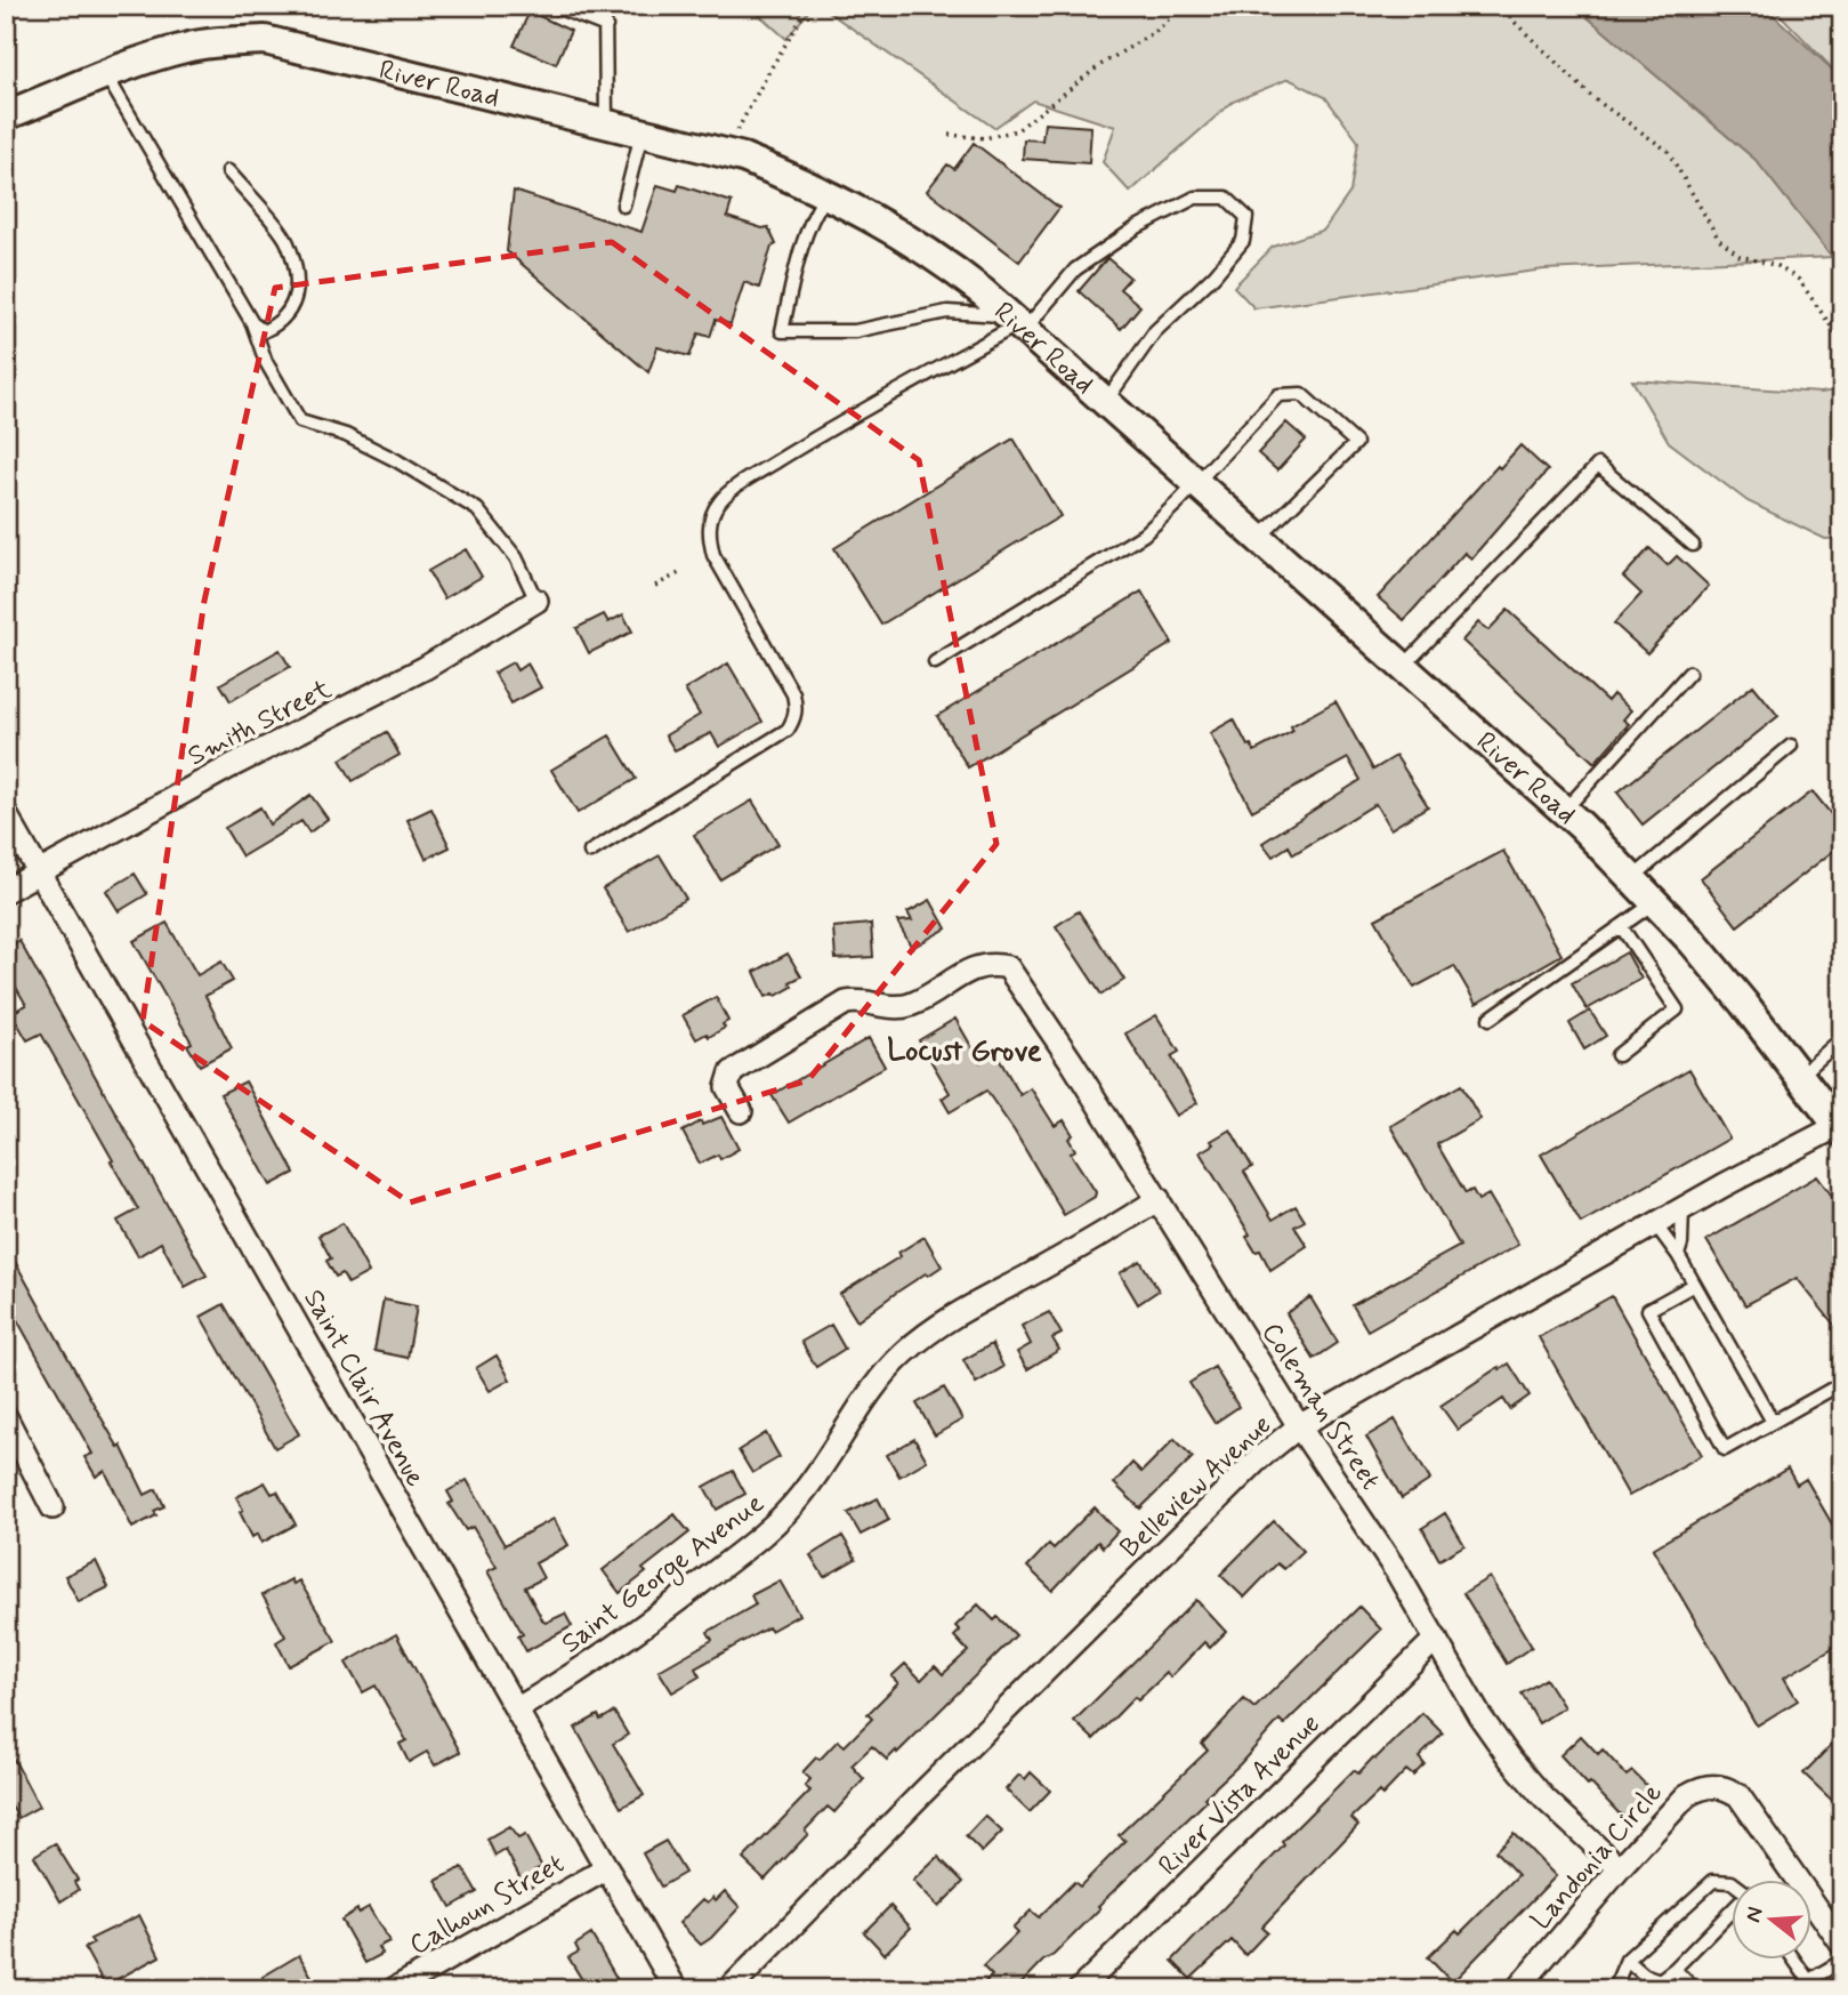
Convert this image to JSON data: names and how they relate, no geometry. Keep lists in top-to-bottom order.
{
  "streets": {
    "street": [
      "River Road",
      "Smith Street",
      "Saint Clair Avenue",
      "Coleman Street",
      "Belleview Avenue",
      "Saint George Avenue",
      "River Vista Avenue",
      "Landonia Circle",
      "Calhoun Street"
    ]
  },
  "crossings": [
    ["River Road", "Belleview Avenue"],
    ["Smith Street", "Saint Clair Avenue"],
    ["Saint Clair Avenue", "Saint George Avenue"],
    ["Saint Clair Avenue", "Calhoun Street"],
    ["Coleman Street", "Belleview Avenue"],
    ["Coleman Street", "Saint George Avenue"],
    ["Coleman Street", "River Vista Avenue"],
    ["Coleman Street", "Landonia Circle"]
  ],
  "districts": ["Locust Grove"],
  "north": "left"
}
